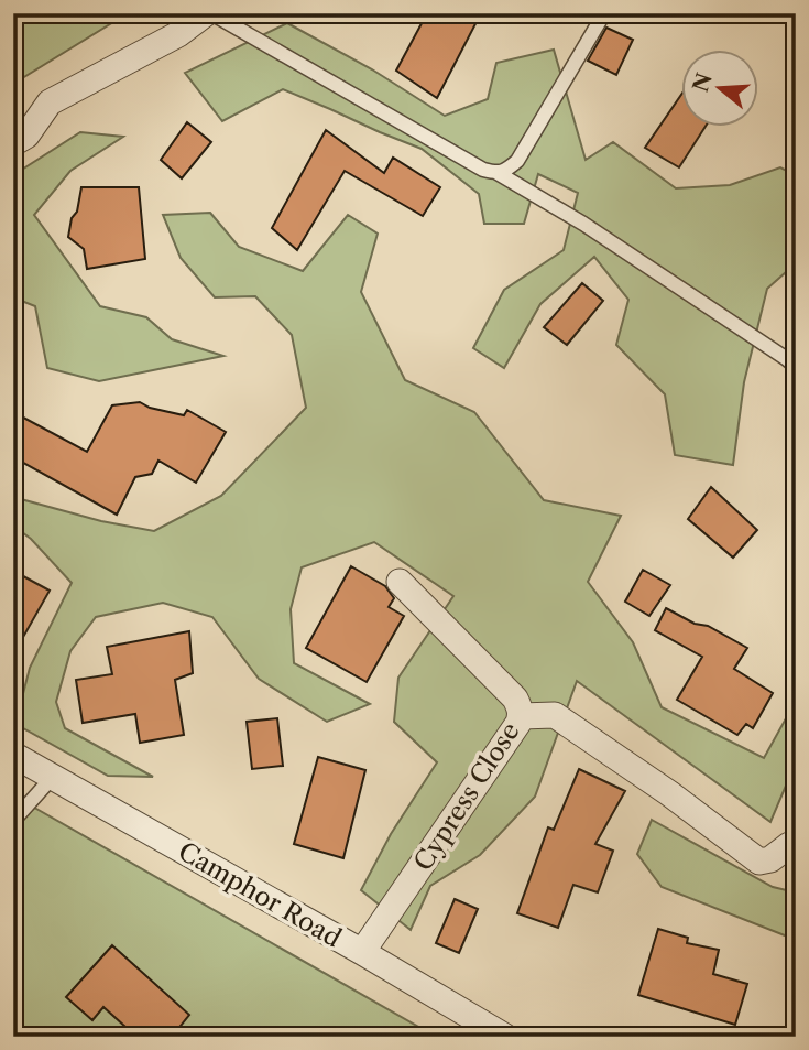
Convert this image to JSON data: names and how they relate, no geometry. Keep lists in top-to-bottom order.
{
  "streets": {
    "street": ["Cypress Close", "Camphor Road"]
  },
  "crossings": [
    ["Cypress Close", "Camphor Road"]
  ],
  "north": "left"
}
